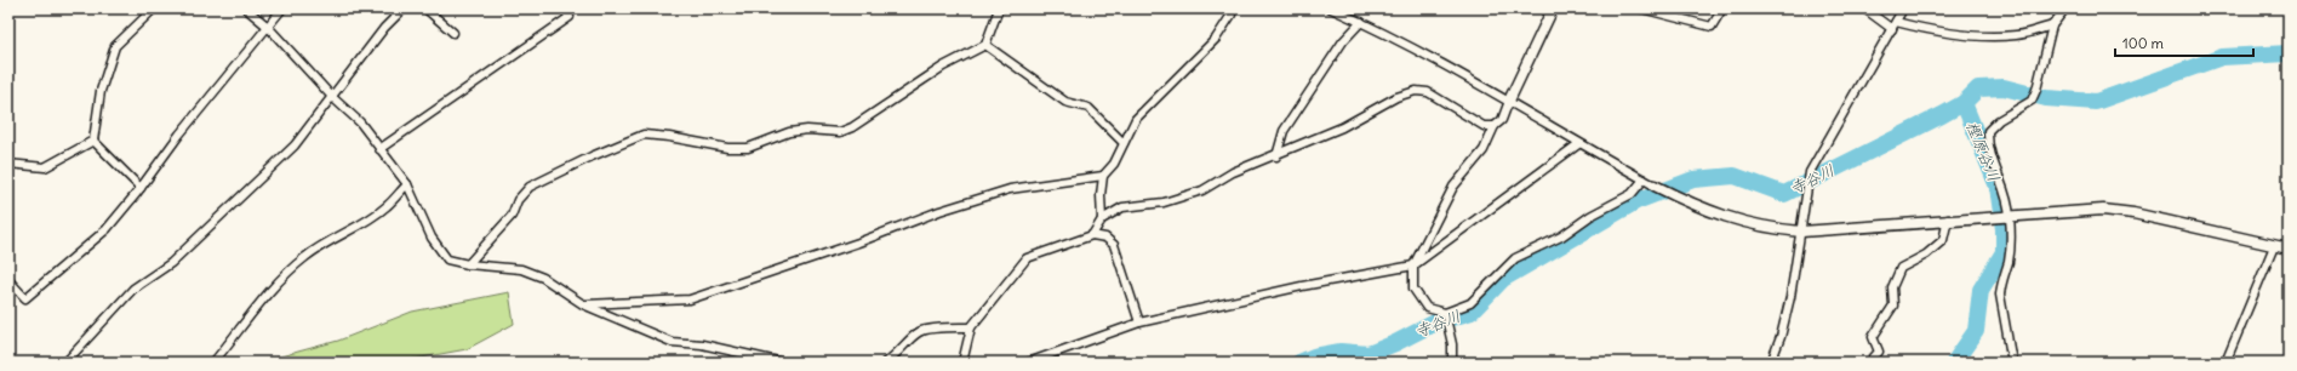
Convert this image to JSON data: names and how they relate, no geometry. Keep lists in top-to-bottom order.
{
  "water": ["樫原谷川", "寺谷川"],
  "scale_bar": "100 m"
}
